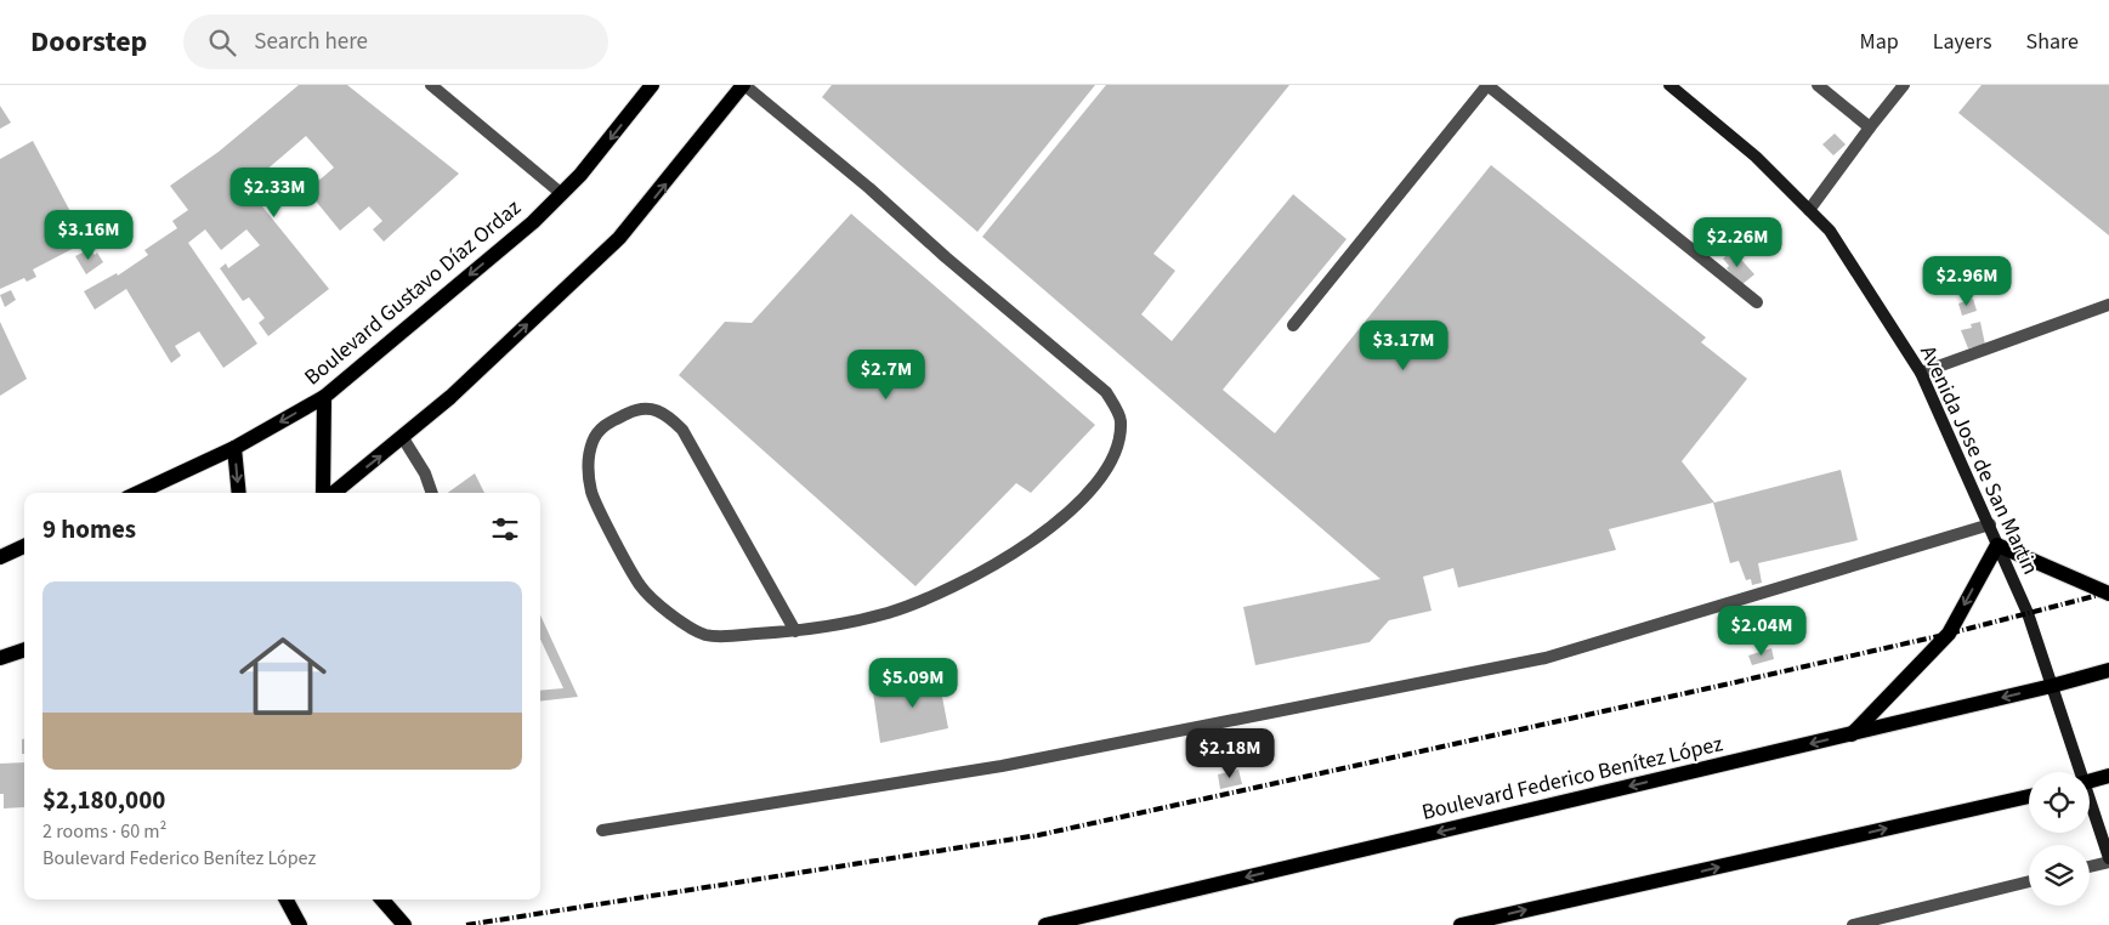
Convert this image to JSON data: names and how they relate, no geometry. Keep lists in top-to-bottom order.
{
  "streets": {
    "main road": ["Boulevard Gustavo Díaz Ordaz", "Avenida Jose de San Martin", "Boulevard Federico Benítez López"]
  },
  "crossings": [
    ["Avenida Jose de San Martin", "Boulevard Federico Benítez López"]
  ],
  "page": {
    "header": "Doorstep",
    "search": "Search here",
    "nav": ["Map", "Layers", "Share"],
    "price": [
      "$2.33M",
      "$3.16M",
      "$2.26M",
      "$2.96M",
      "$3.17M",
      "$2.7M",
      "$2.04M",
      "$5.09M",
      "$2.18M"
    ],
    "heading": "9 homes",
    "list": [
      {
        "name": "$2,180,000",
        "note": "2 rooms · 60 m² · Boulevard Federico Benítez López"
      }
    ]
  }
}
